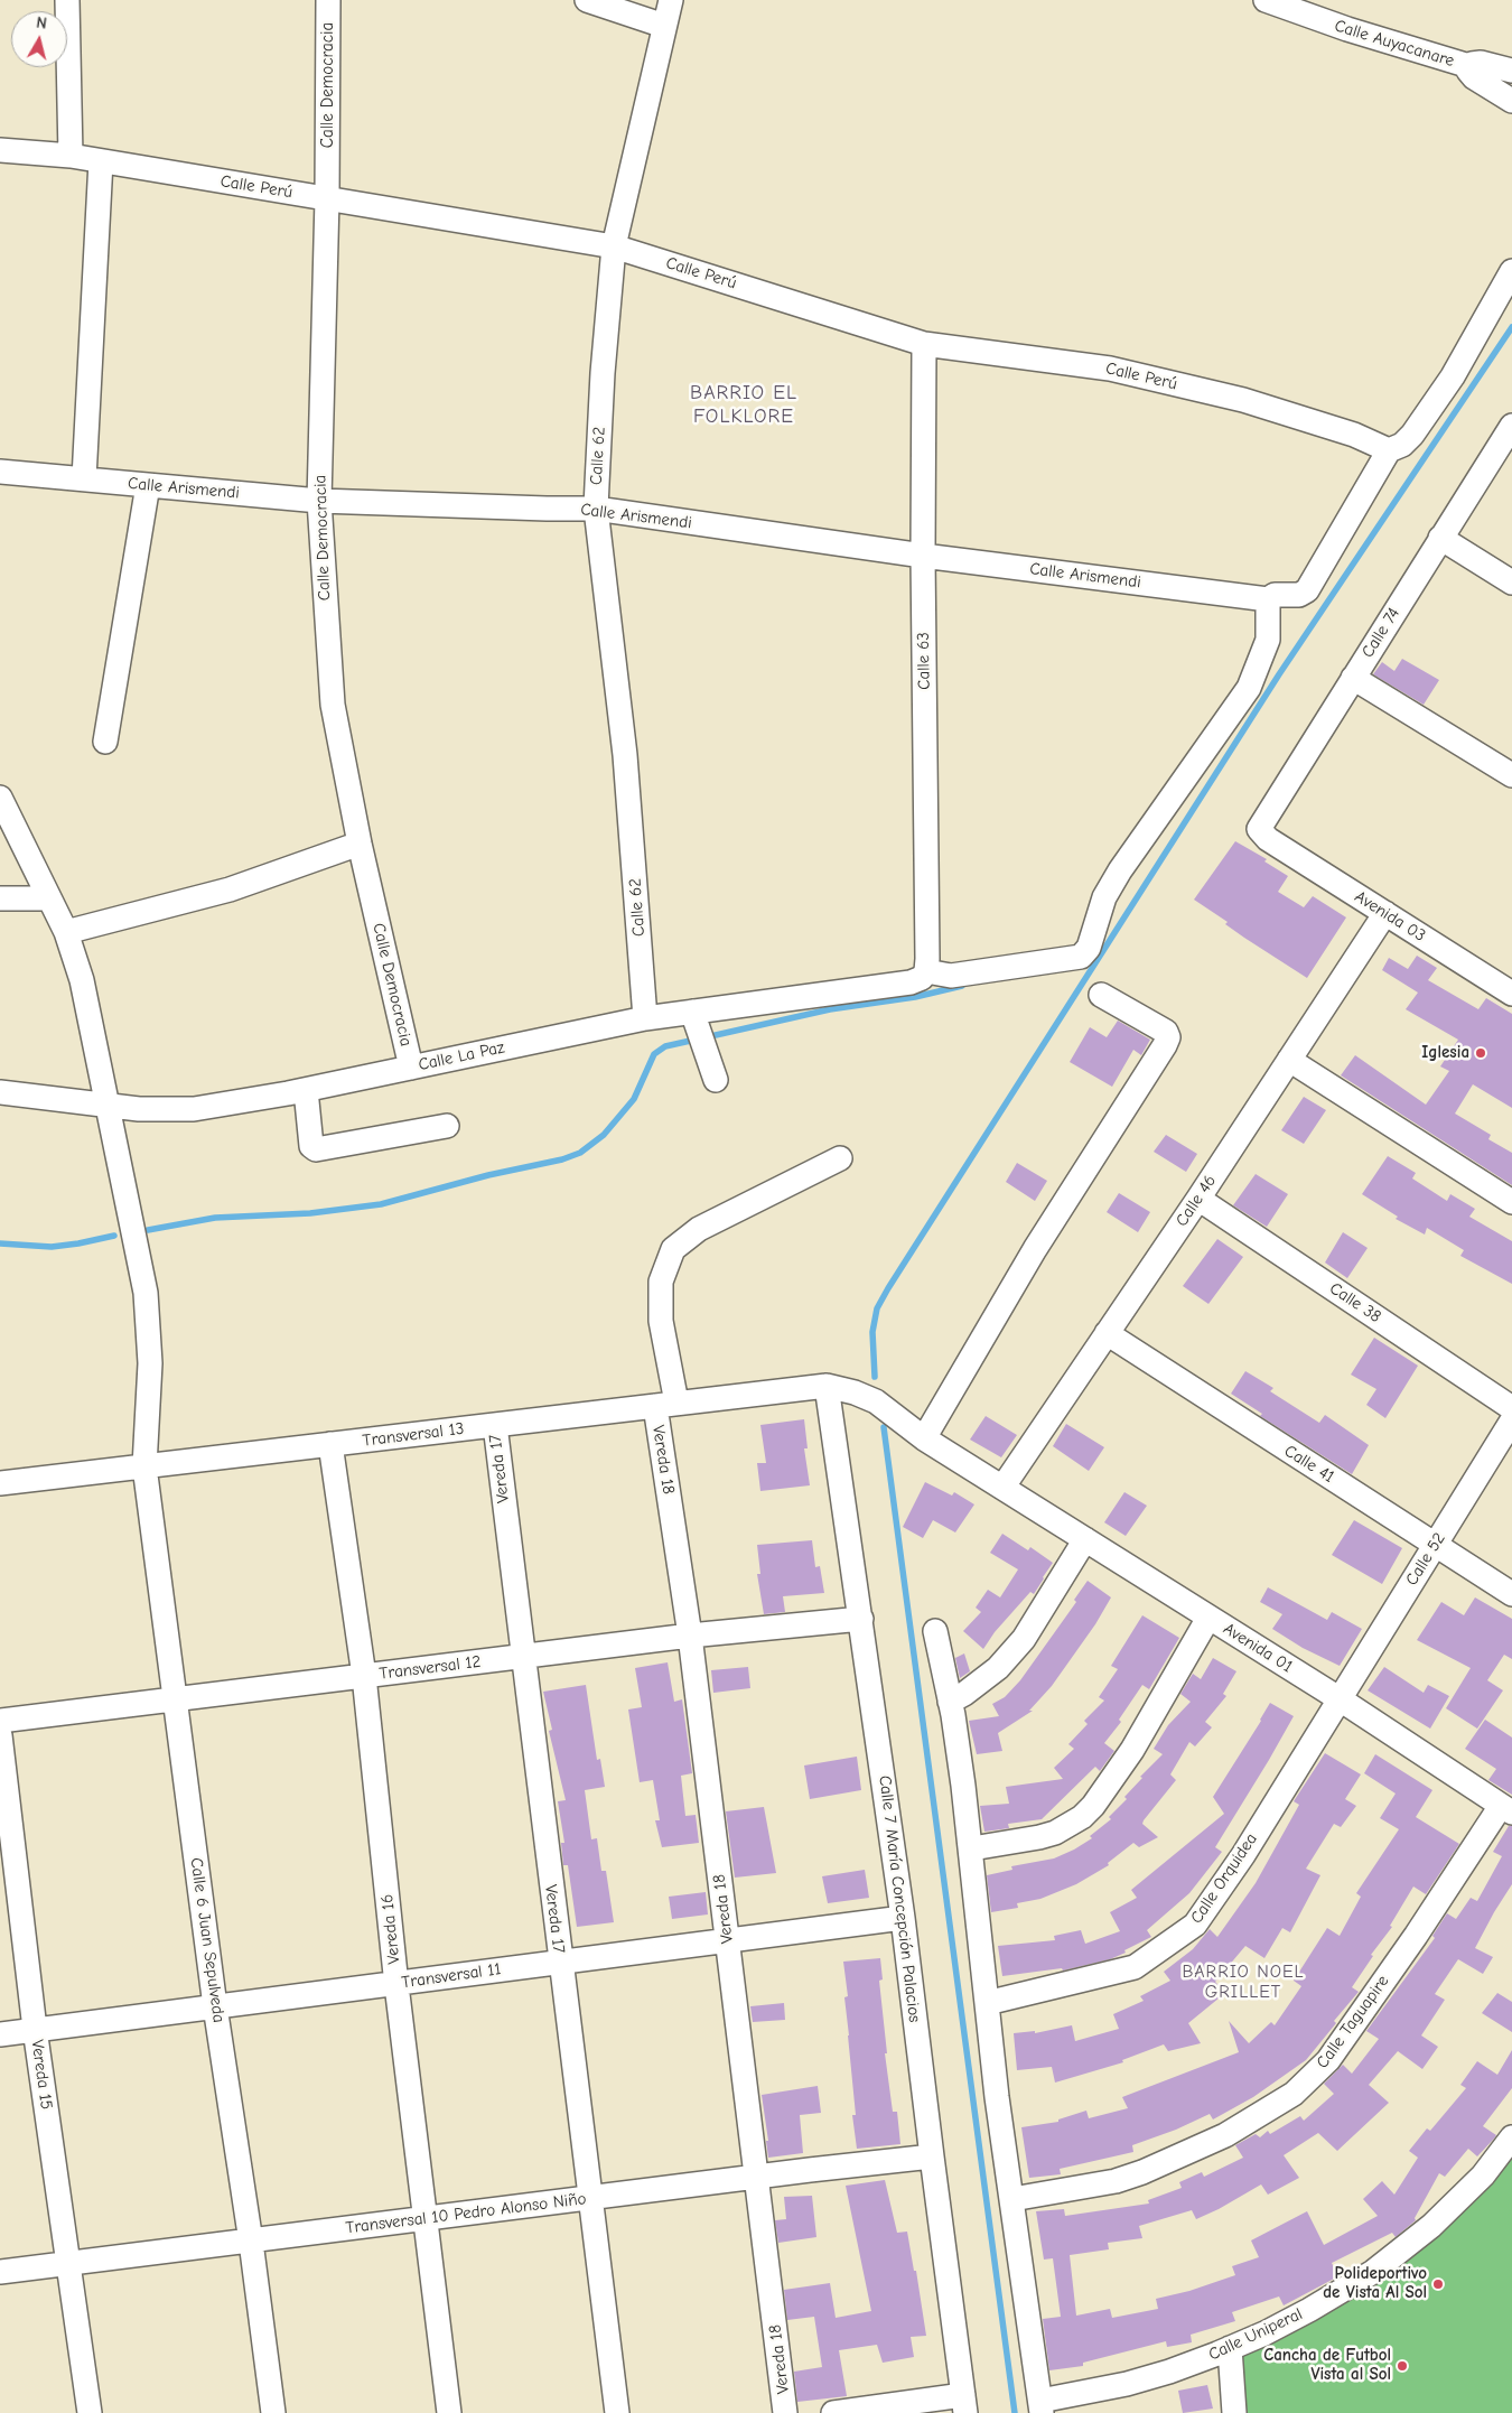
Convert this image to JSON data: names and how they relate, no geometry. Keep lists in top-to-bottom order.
{
  "streets": {
    "street": [
      "Calle Auyacanare",
      "Calle Democracia",
      "Calle Perú",
      "Calle 62",
      "Calle Arismendi",
      "Calle 74",
      "Calle 63",
      "Avenida 03",
      "Calle La Paz",
      "Calle 46",
      "Calle 38",
      "Transversal 13",
      "Vereda 18",
      "Calle 41",
      "Vereda 17",
      "Calle 52",
      "Avenida 01",
      "Transversal 12",
      "Calle Orquidea",
      "Calle 7 María Concepción Palacios",
      "Vereda 16",
      "Calle 6 Juan Sepulveda",
      "Transversal 11",
      "Calle Taguapire",
      "Vereda 15",
      "Transversal 10 Pedro Alonso Niño",
      "Calle Uniperal"
    ]
  },
  "crossings": [
    ["Calle Democracia", "Calle Perú"],
    ["Calle Democracia", "Calle Arismendi"],
    ["Calle Democracia", "Calle La Paz"],
    ["Calle Perú", "Calle 62"],
    ["Calle Perú", "Calle Arismendi"],
    ["Calle Perú", "Calle 63"],
    ["Calle 62", "Calle Arismendi"],
    ["Calle 62", "Calle La Paz"],
    ["Calle Arismendi", "Calle 63"],
    ["Calle 74", "Avenida 03"],
    ["Calle 63", "Calle La Paz"],
    ["Avenida 03", "Calle 46"],
    ["Calle La Paz", "Calle 6 Juan Sepulveda"],
    ["Calle 46", "Calle 38"],
    ["Calle 46", "Calle 41"],
    ["Calle 46", "Avenida 01"],
    ["Transversal 13", "Vereda 18"],
    ["Transversal 13", "Vereda 17"],
    ["Transversal 13", "Avenida 01"],
    ["Transversal 13", "Calle 7 María Concepción Palacios"],
    ["Transversal 13", "Vereda 16"],
    ["Transversal 13", "Calle 6 Juan Sepulveda"],
    ["Vereda 18", "Transversal 12"],
    ["Vereda 18", "Transversal 11"],
    ["Vereda 18", "Transversal 10 Pedro Alonso Niño"],
    ["Calle 41", "Calle 52"],
    ["Vereda 17", "Transversal 12"],
    ["Vereda 17", "Transversal 11"],
    ["Vereda 17", "Transversal 10 Pedro Alonso Niño"],
    ["Calle 52", "Avenida 01"],
    ["Calle 52", "Calle Orquidea"],
    ["Avenida 01", "Calle Orquidea"],
    ["Avenida 01", "Calle Taguapire"],
    ["Transversal 12", "Calle 7 María Concepción Palacios"],
    ["Transversal 12", "Vereda 16"],
    ["Transversal 12", "Calle 6 Juan Sepulveda"],
    ["Calle 7 María Concepción Palacios", "Transversal 11"],
    ["Calle 7 María Concepción Palacios", "Transversal 10 Pedro Alonso Niño"],
    ["Vereda 16", "Transversal 11"],
    ["Vereda 16", "Transversal 10 Pedro Alonso Niño"],
    ["Calle 6 Juan Sepulveda", "Transversal 11"],
    ["Calle 6 Juan Sepulveda", "Transversal 10 Pedro Alonso Niño"],
    ["Transversal 11", "Vereda 15"],
    ["Vereda 15", "Transversal 10 Pedro Alonso Niño"]
  ],
  "districts": ["BARRIO EL FOLKLORE", "BARRIO NOEL GRILLET"],
  "places": ["Iglesia", "Polideportivo de Vista Al Sol", "Cancha de Futbol Vista al Sol"],
  "north": "top"
}
